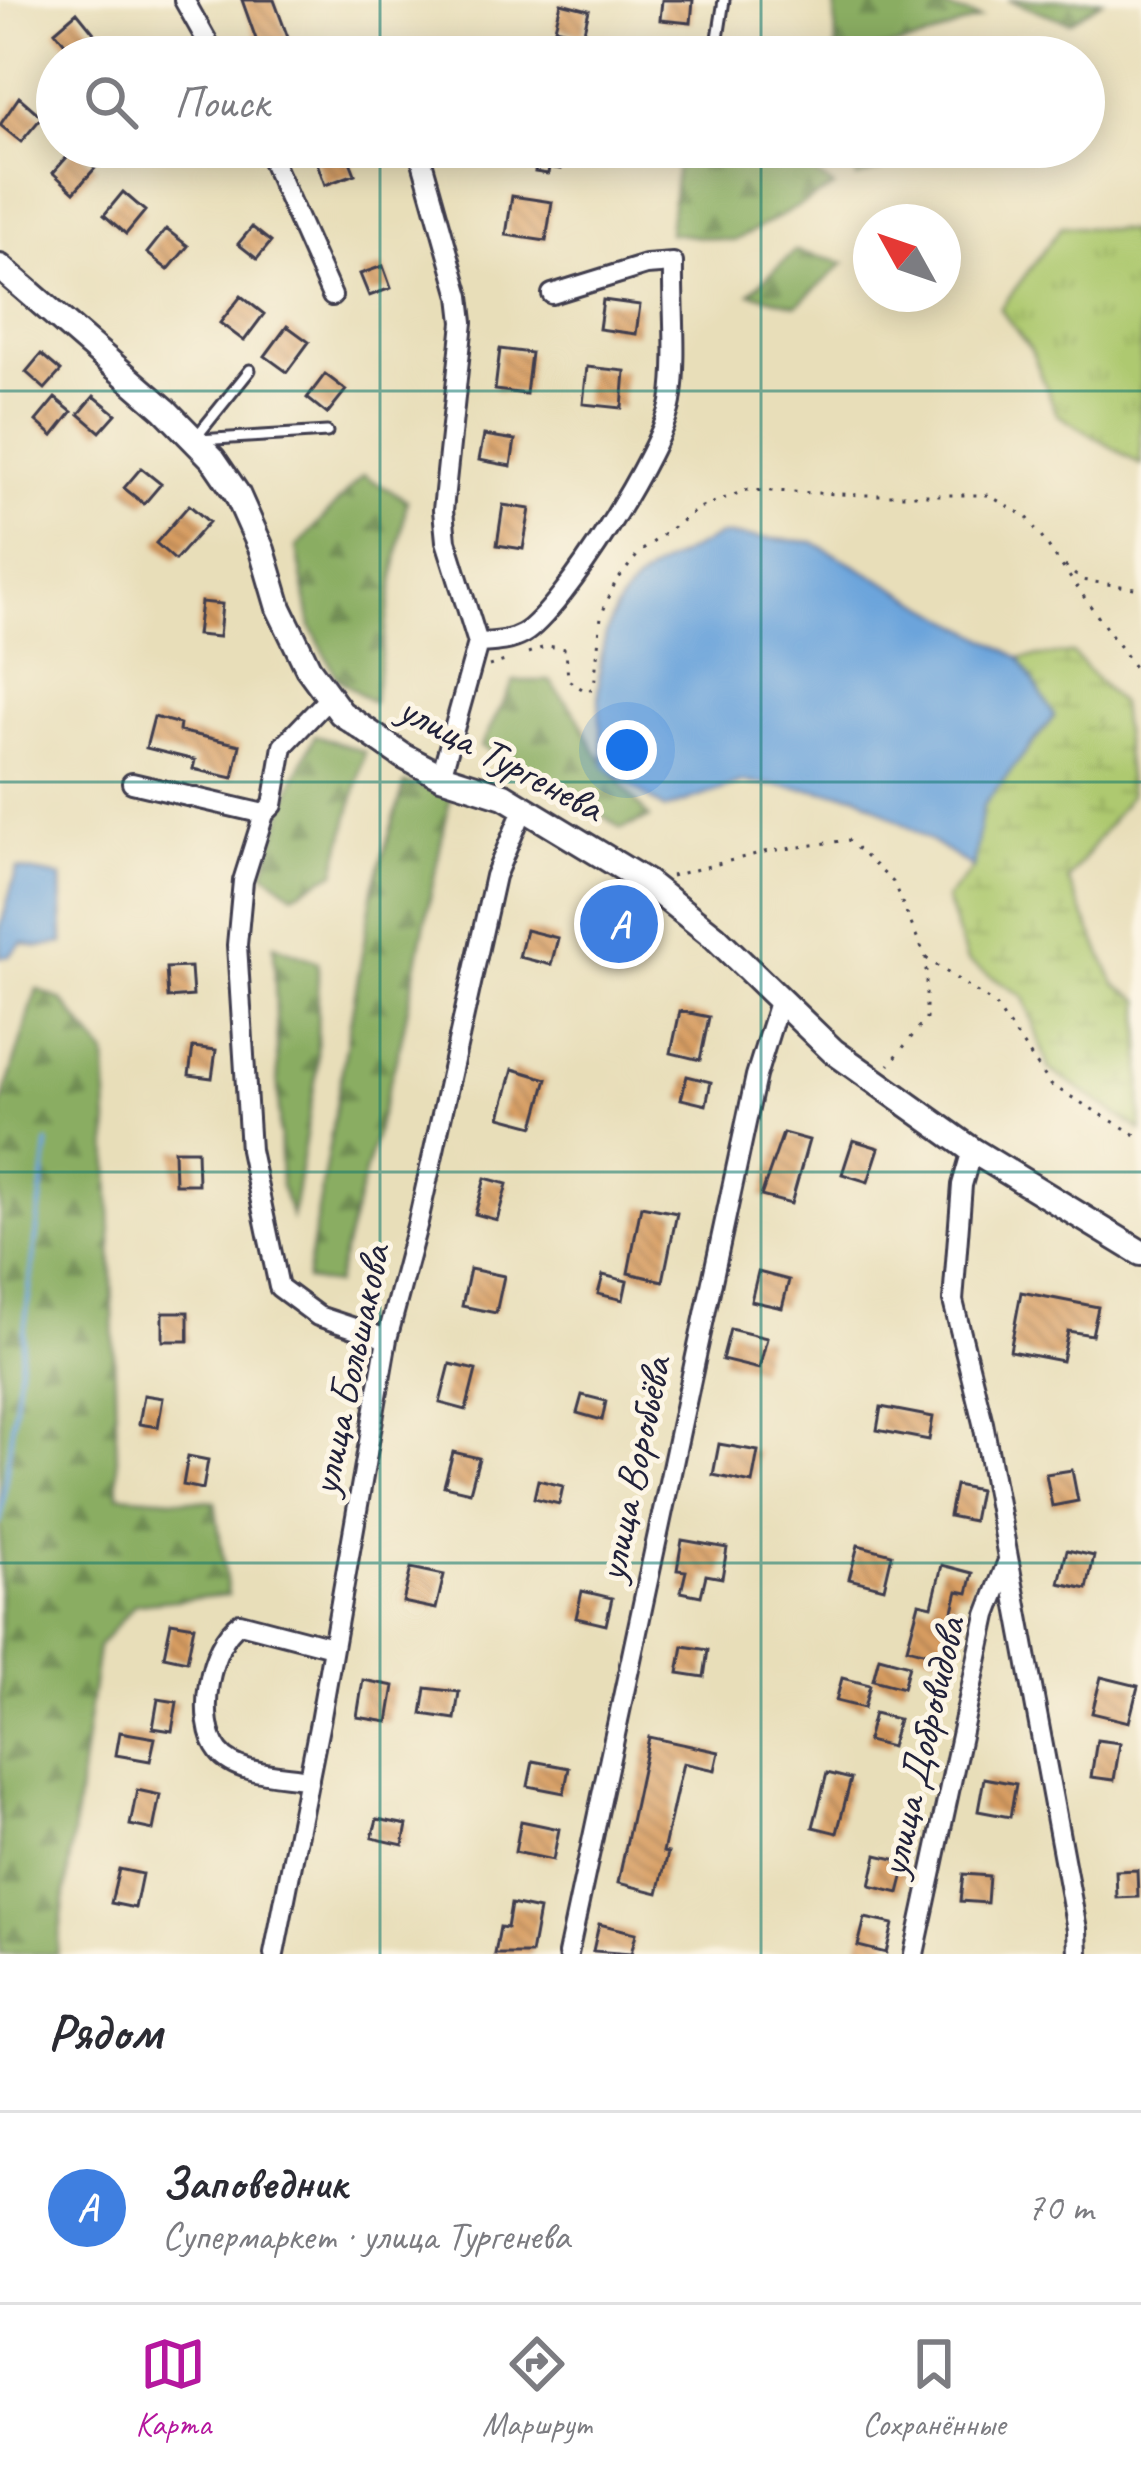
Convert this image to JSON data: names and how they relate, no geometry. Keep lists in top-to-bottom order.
{
  "streets": {
    "street": [
      "улица Тургенева",
      "улица Большакова",
      "улица Воробьёва",
      "улица Добровидова"
    ]
  },
  "crossings": [
    ["улица Тургенева", "улица Большакова"],
    ["улица Тургенева", "улица Воробьёва"],
    ["улица Тургенева", "улица Добровидова"]
  ],
  "north": "top left",
  "page": {
    "search": "Поиск",
    "pins": "A",
    "heading": "Рядом",
    "list": [
      {
        "mark": "A",
        "name": "Заповедник",
        "note": "Супермаркет · улица Тургенева",
        "value": "70 m"
      }
    ],
    "nav": ["Карта", "Маршрут", "Сохранённые"]
  }
}
